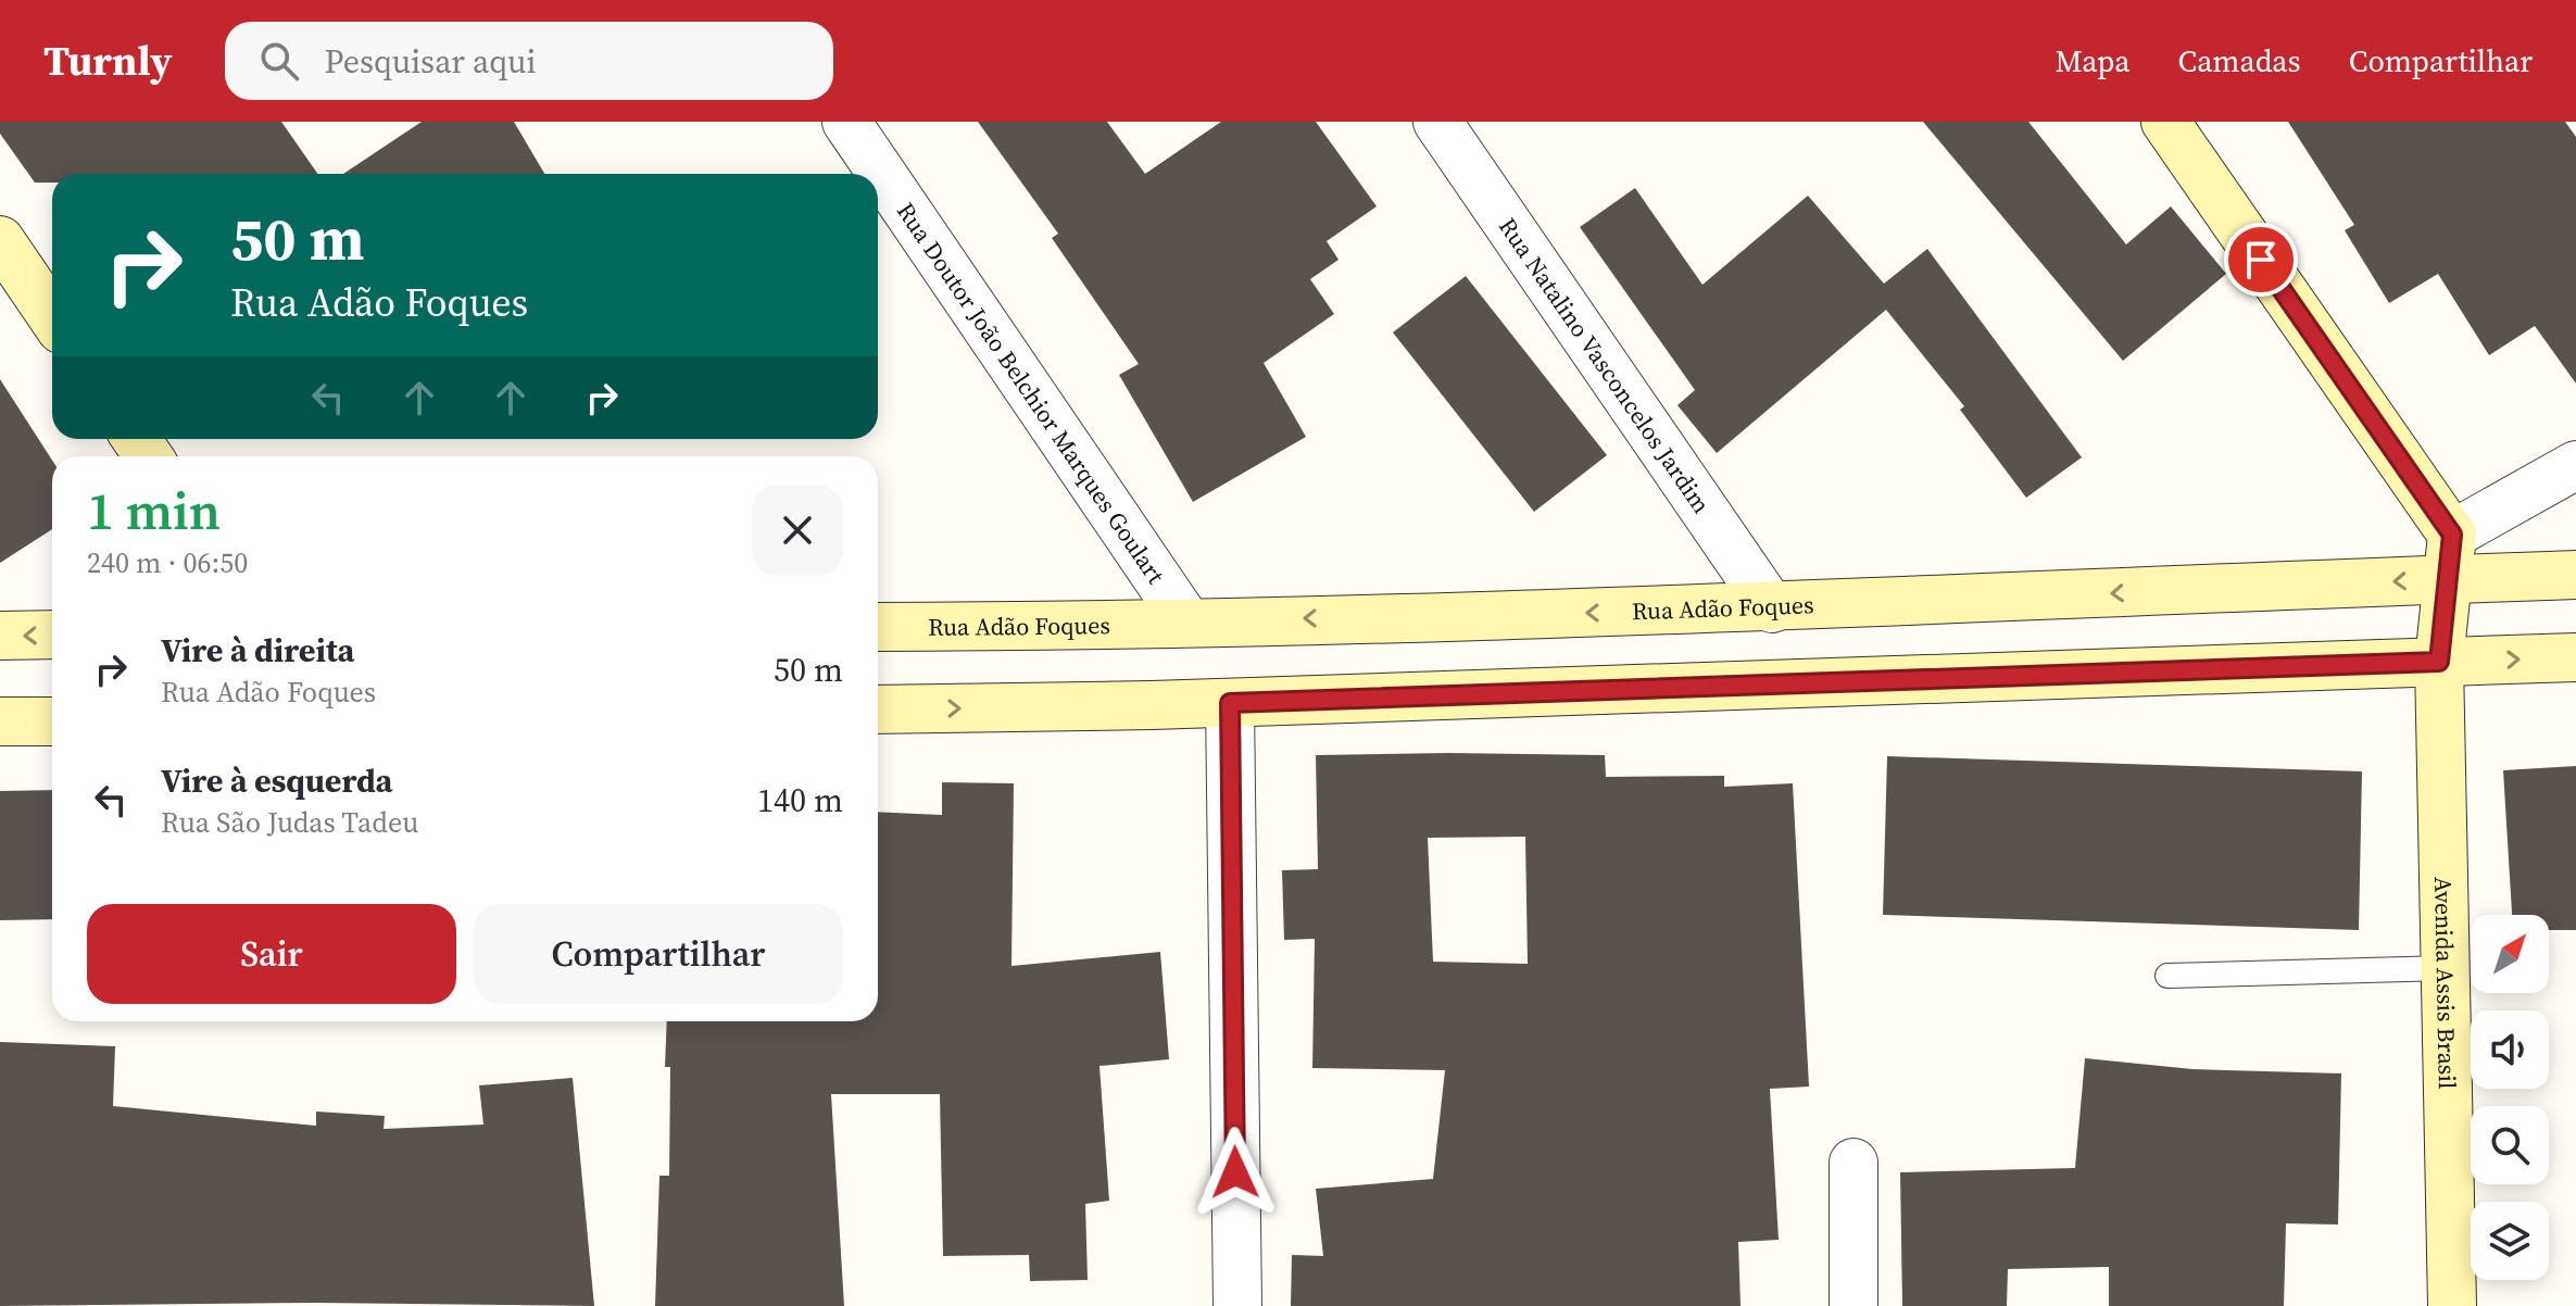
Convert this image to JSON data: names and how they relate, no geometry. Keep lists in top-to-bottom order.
{
  "streets": {
    "main road": ["Rua Adão Foques", "Avenida Assis Brasil"],
    "street": ["Rua Natalino Vasconcelos Jardim", "Rua Doutor João Belchior Marques Goulart"]
  },
  "crossings": [
    ["Rua Natalino Vasconcelos Jardim", "Rua Adão Foques"],
    ["Rua Doutor João Belchior Marques Goulart", "Rua Adão Foques"],
    ["Rua Adão Foques", "Avenida Assis Brasil"]
  ],
  "north": "top right",
  "page": {
    "header": "Turnly",
    "search": "Pesquisar aqui",
    "nav": ["Mapa", "Camadas", "Compartilhar"],
    "turn": ["50 m", "Rua Adão Foques"],
    "heading": ["1 min", "240 m · 06:50"],
    "list": [
      {
        "name": "Vire à direita",
        "note": "Rua Adão Foques",
        "value": "50 m"
      },
      {
        "name": "Vire à esquerda",
        "note": "Rua São Judas Tadeu",
        "value": "140 m"
      }
    ],
    "buttons": ["Sair", "Compartilhar"]
  }
}
